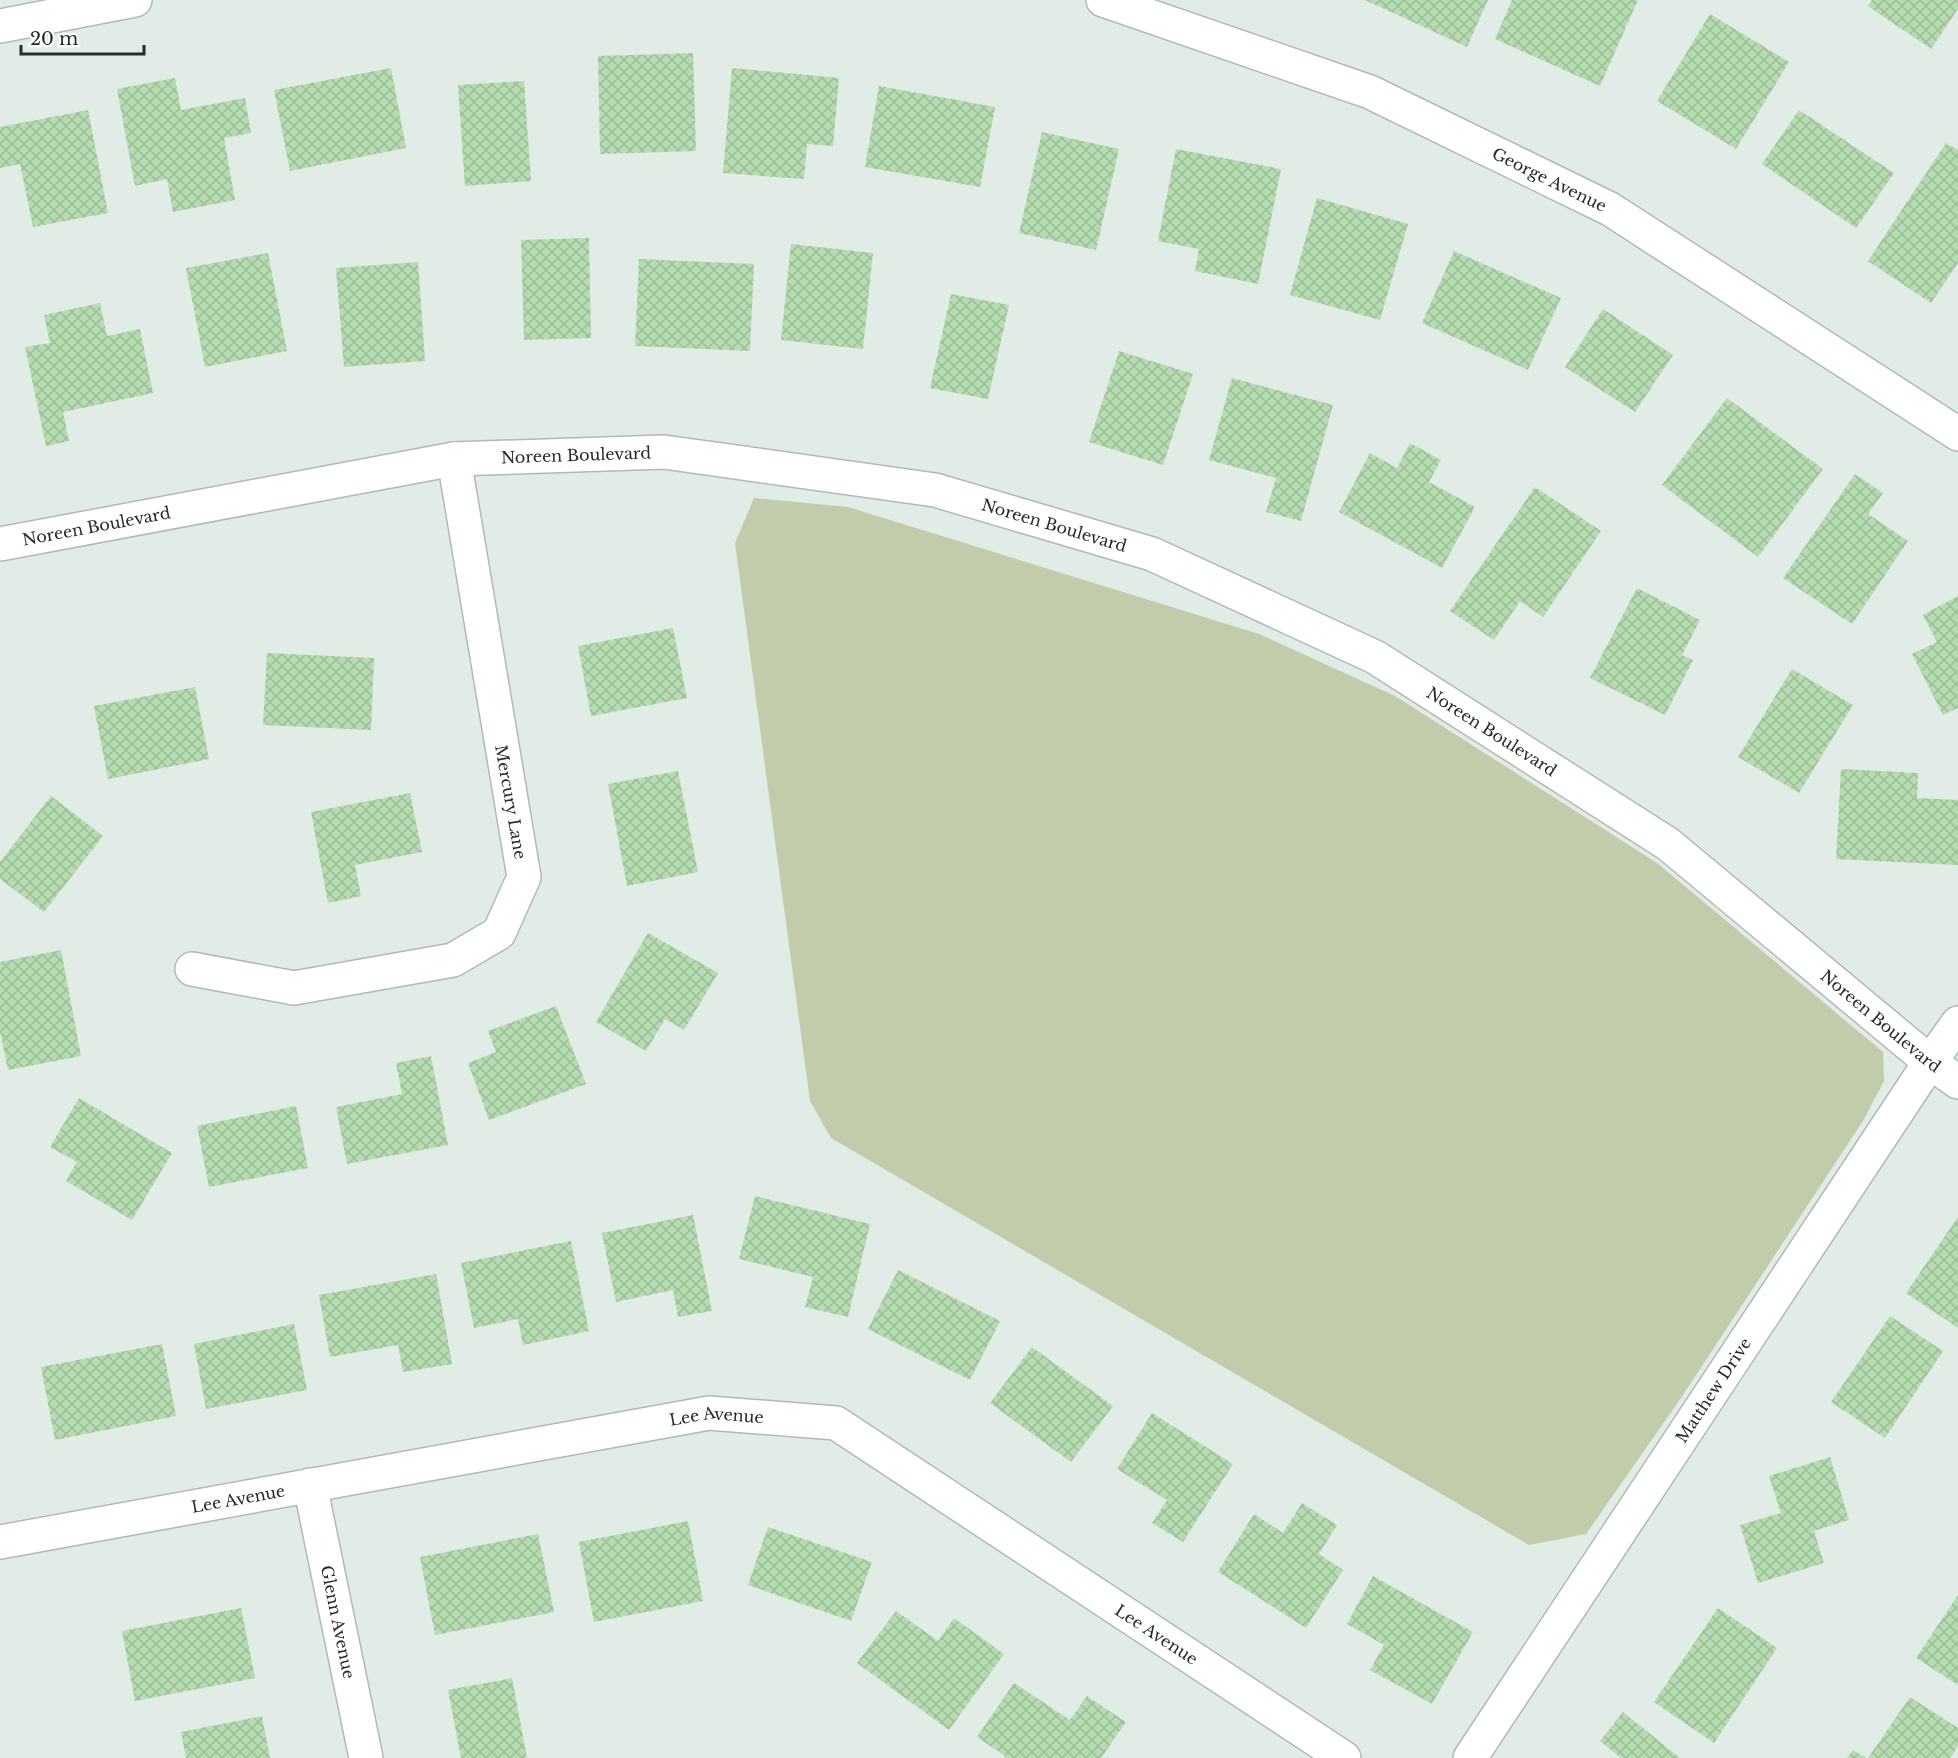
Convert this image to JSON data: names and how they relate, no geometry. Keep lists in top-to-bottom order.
{
  "streets": {
    "street": [
      "George Avenue",
      "Noreen Boulevard",
      "Mercury Lane",
      "Matthew Drive",
      "Lee Avenue",
      "Glenn Avenue"
    ]
  },
  "crossings": [
    ["Noreen Boulevard", "Mercury Lane"],
    ["Noreen Boulevard", "Matthew Drive"],
    ["Lee Avenue", "Glenn Avenue"]
  ],
  "scale_bar": "20 m"
}
